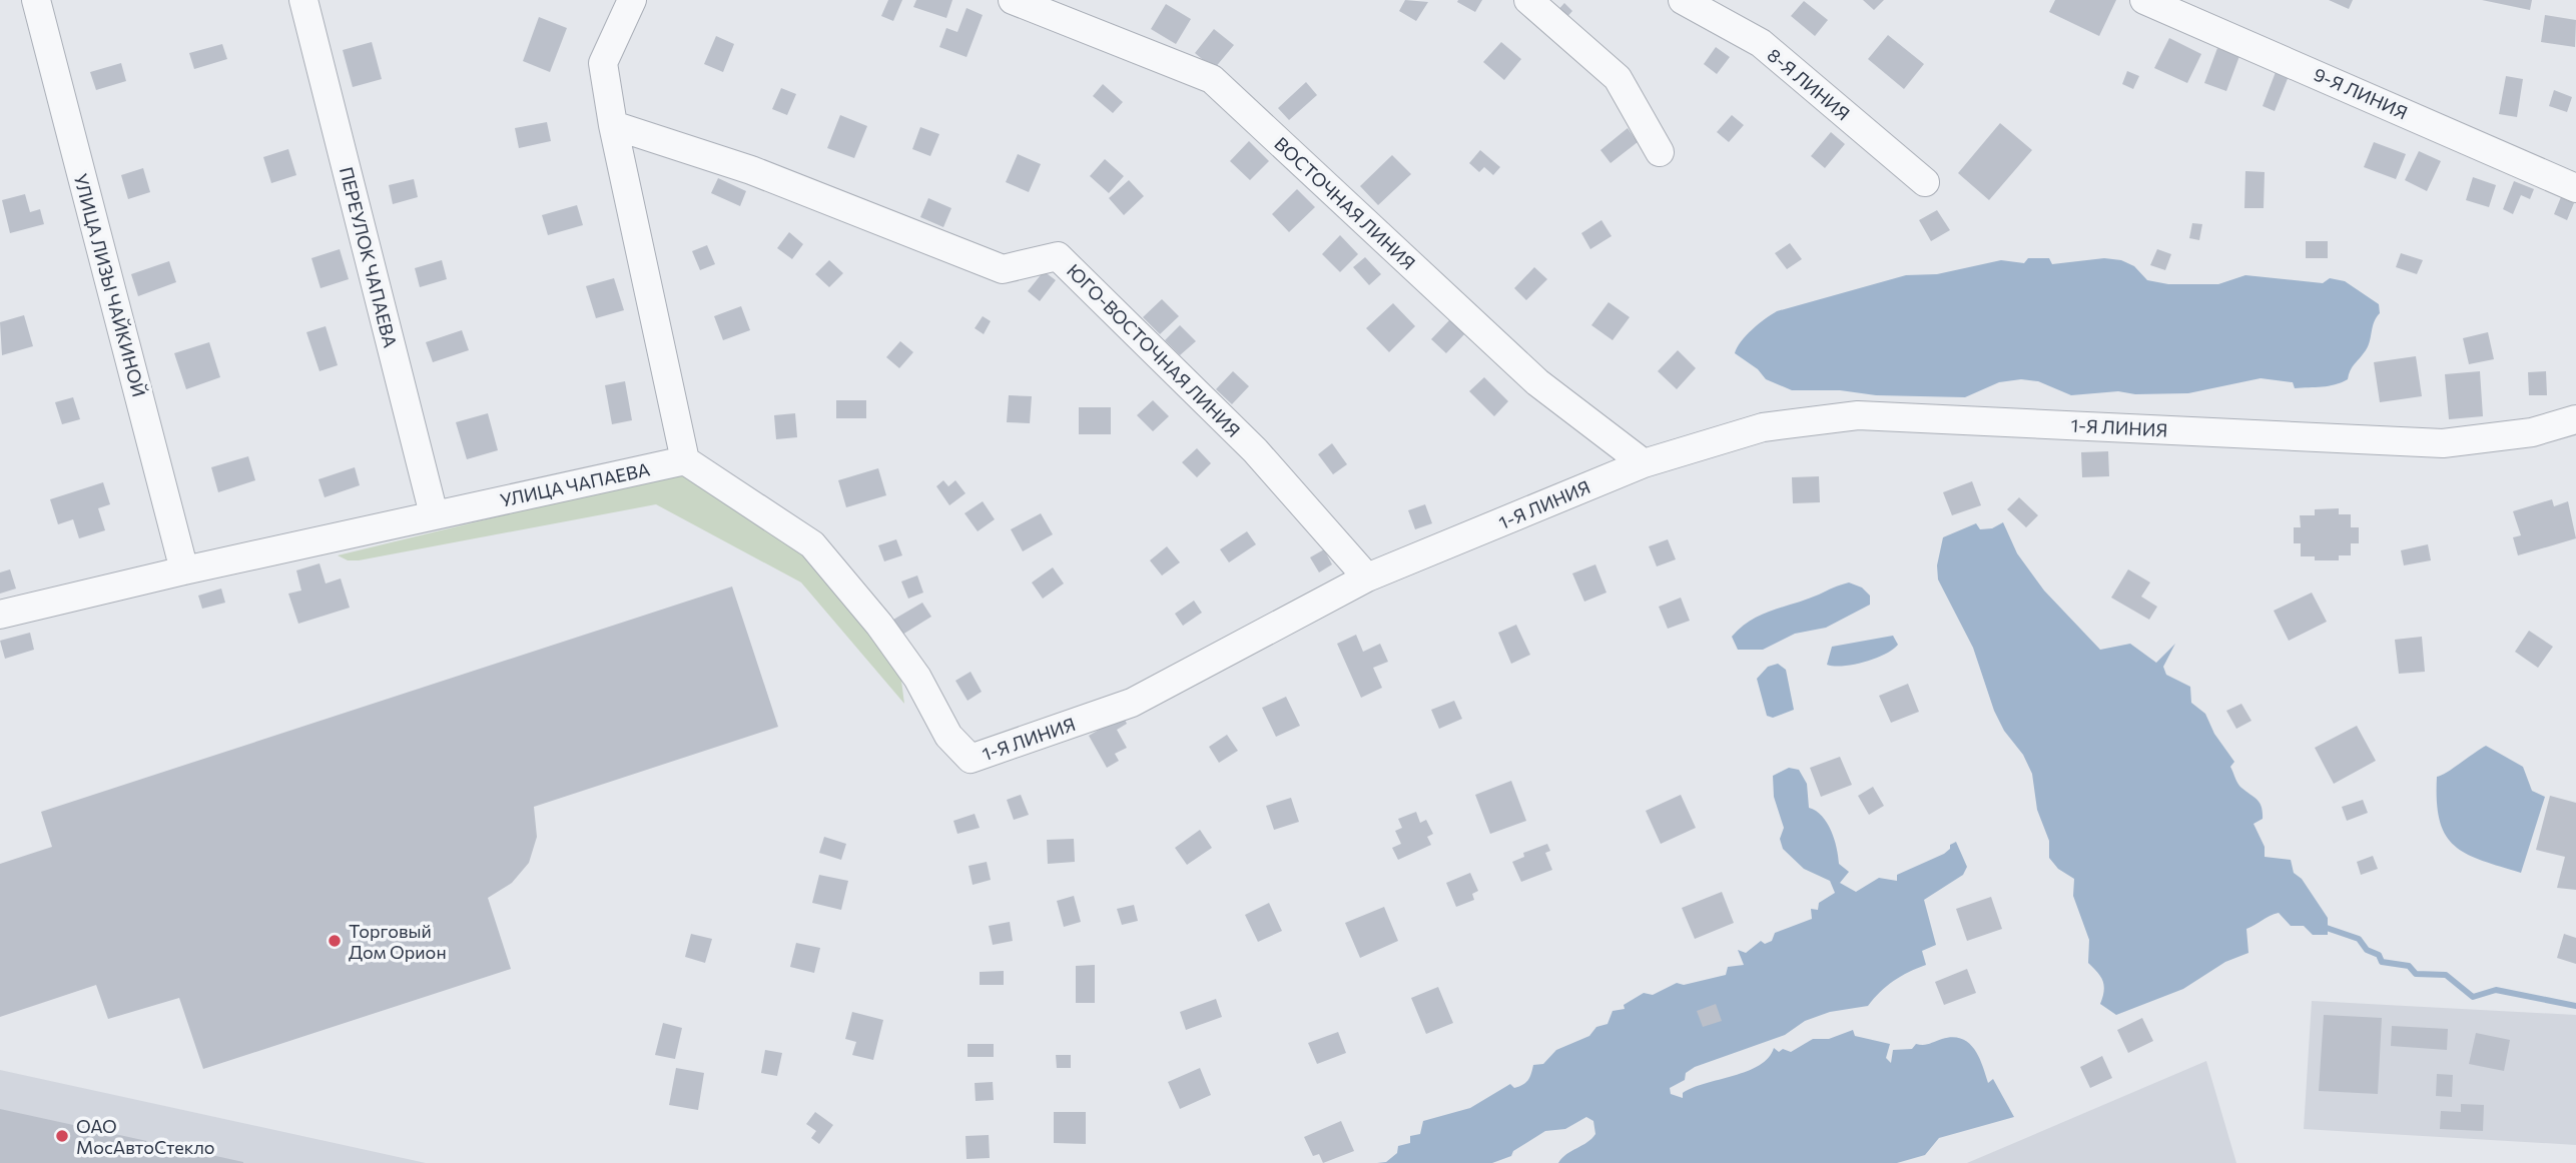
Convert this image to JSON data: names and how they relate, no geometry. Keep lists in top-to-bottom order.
{
  "streets": {
    "street": [
      "8-Я ЛИНИЯ",
      "9-Я ЛИНИЯ",
      "ВОСТОЧНАЯ ЛИНИЯ",
      "ПЕРЕУЛОК ЧАПАЕВА",
      "УЛИЦА ЛИЗЫ ЧАЙКИНОЙ",
      "ЮГО-ВОСТОЧНАЯ ЛИНИЯ",
      "1-Я ЛИНИЯ",
      "УЛИЦА ЧАПАЕВА"
    ]
  },
  "crossings": [
    ["ВОСТОЧНАЯ ЛИНИЯ", "1-Я ЛИНИЯ"],
    ["ПЕРЕУЛОК ЧАПАЕВА", "УЛИЦА ЧАПАЕВА"],
    ["УЛИЦА ЛИЗЫ ЧАЙКИНОЙ", "УЛИЦА ЧАПАЕВА"],
    ["ЮГО-ВОСТОЧНАЯ ЛИНИЯ", "1-Я ЛИНИЯ"],
    ["1-Я ЛИНИЯ", "УЛИЦА ЧАПАЕВА"]
  ],
  "places": ["Торговый Дом Орион", "ОАО МосАвтоСтекло"]
}
